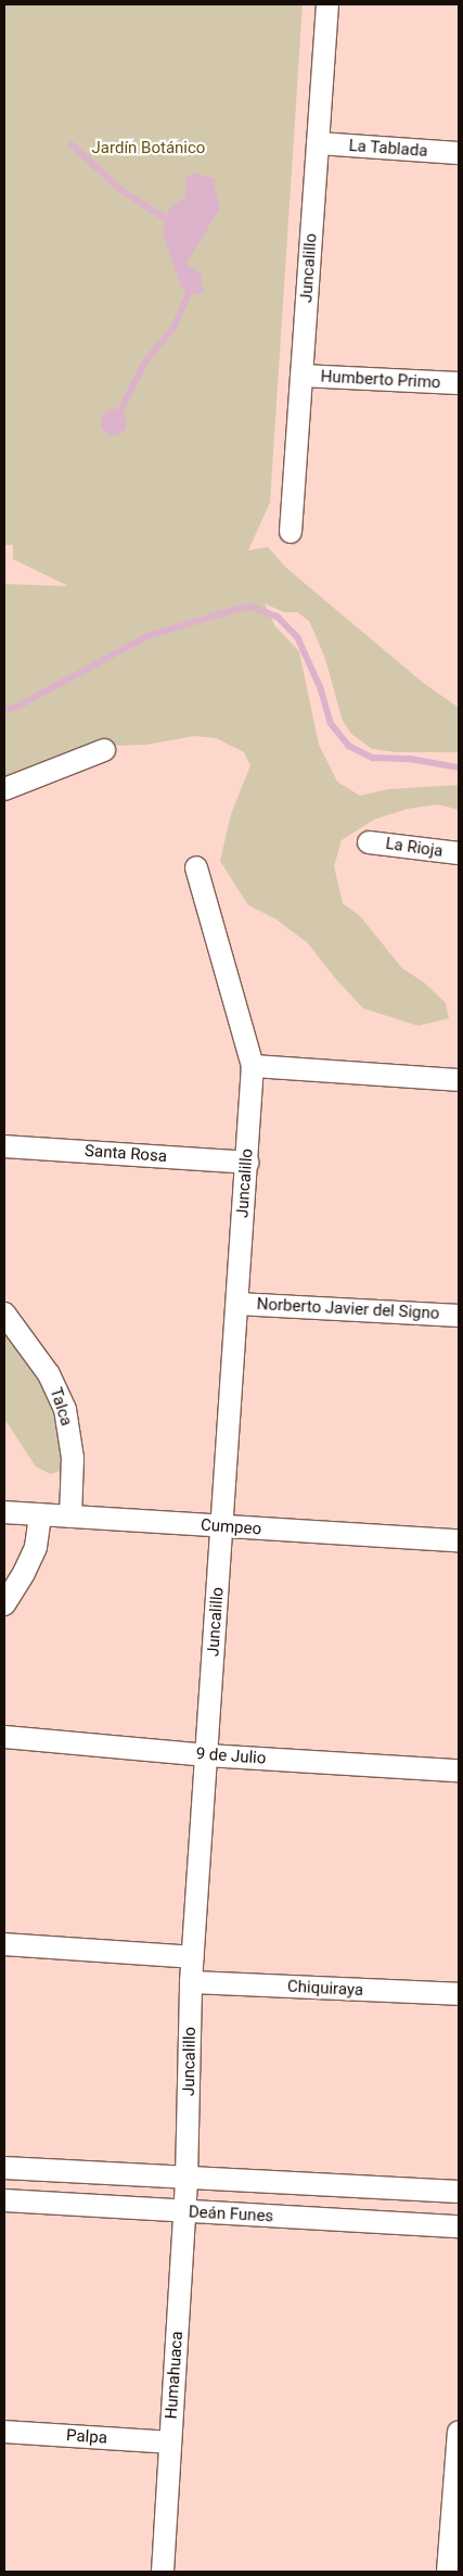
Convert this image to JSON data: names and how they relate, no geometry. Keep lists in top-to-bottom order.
{
  "streets": {
    "street": [
      "La Tablada",
      "Juncalillo",
      "Humberto Primo",
      "La Rioja",
      "Santa Rosa",
      "Norberto Javier del Signo",
      "Talca",
      "Cumpeo",
      "9 de Julio",
      "Chiquiraya",
      "Deán Funes",
      "Humahuaca",
      "Palpa"
    ]
  },
  "crossings": [
    ["La Tablada", "Juncalillo"],
    ["Juncalillo", "Humberto Primo"],
    ["Juncalillo", "Santa Rosa"],
    ["Juncalillo", "Norberto Javier del Signo"],
    ["Juncalillo", "Cumpeo"],
    ["Juncalillo", "9 de Julio"],
    ["Juncalillo", "Chiquiraya"],
    ["Juncalillo", "Deán Funes"],
    ["Juncalillo", "Humahuaca"],
    ["Talca", "Cumpeo"],
    ["Deán Funes", "Humahuaca"],
    ["Humahuaca", "Palpa"]
  ],
  "parks": ["Jardín Botánico"]
}
